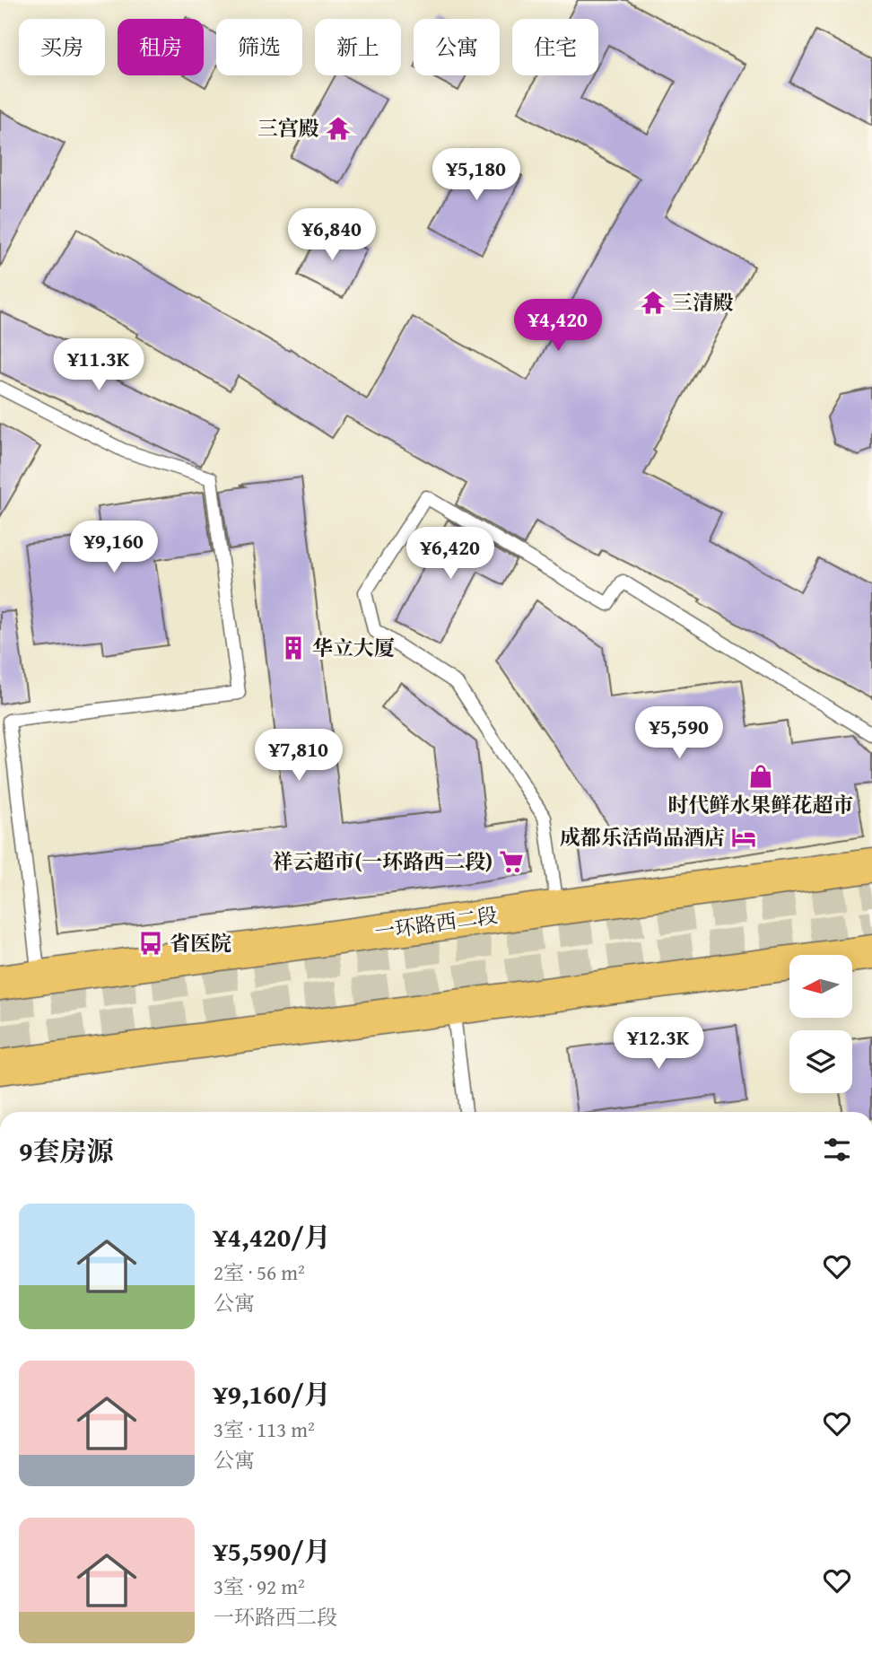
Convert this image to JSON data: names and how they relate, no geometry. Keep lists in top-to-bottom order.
{
  "streets": {
    "main road": ["一环路西二段"]
  },
  "places": {
    "temple": ["三宫殿", "三清殿"],
    "building": ["华立大厦"],
    "shop": ["时代鲜水果鲜花超市"],
    "hotel": ["成都乐活尚品酒店"],
    "supermarket": ["祥云超市(一环路西二段)"],
    "bus stop": ["省医院"]
  },
  "north": "left",
  "page": {
    "chip": [
      "买房",
      "租房",
      "筛选",
      "新上",
      "公寓",
      "住宅"
    ],
    "price": [
      "¥5,180",
      "¥6,840",
      "¥4,420",
      "¥11.3K",
      "¥9,160",
      "¥6,420",
      "¥5,590",
      "¥7,810",
      "¥12.3K"
    ],
    "heading": "9套房源",
    "list": [
      {
        "name": "¥4,420/月",
        "note": "2室 · 56 m² · 公寓"
      },
      {
        "name": "¥9,160/月",
        "note": "3室 · 113 m² · 公寓"
      },
      {
        "name": "¥5,590/月",
        "note": "3室 · 92 m² · 一环路西二段"
      }
    ]
  }
}
